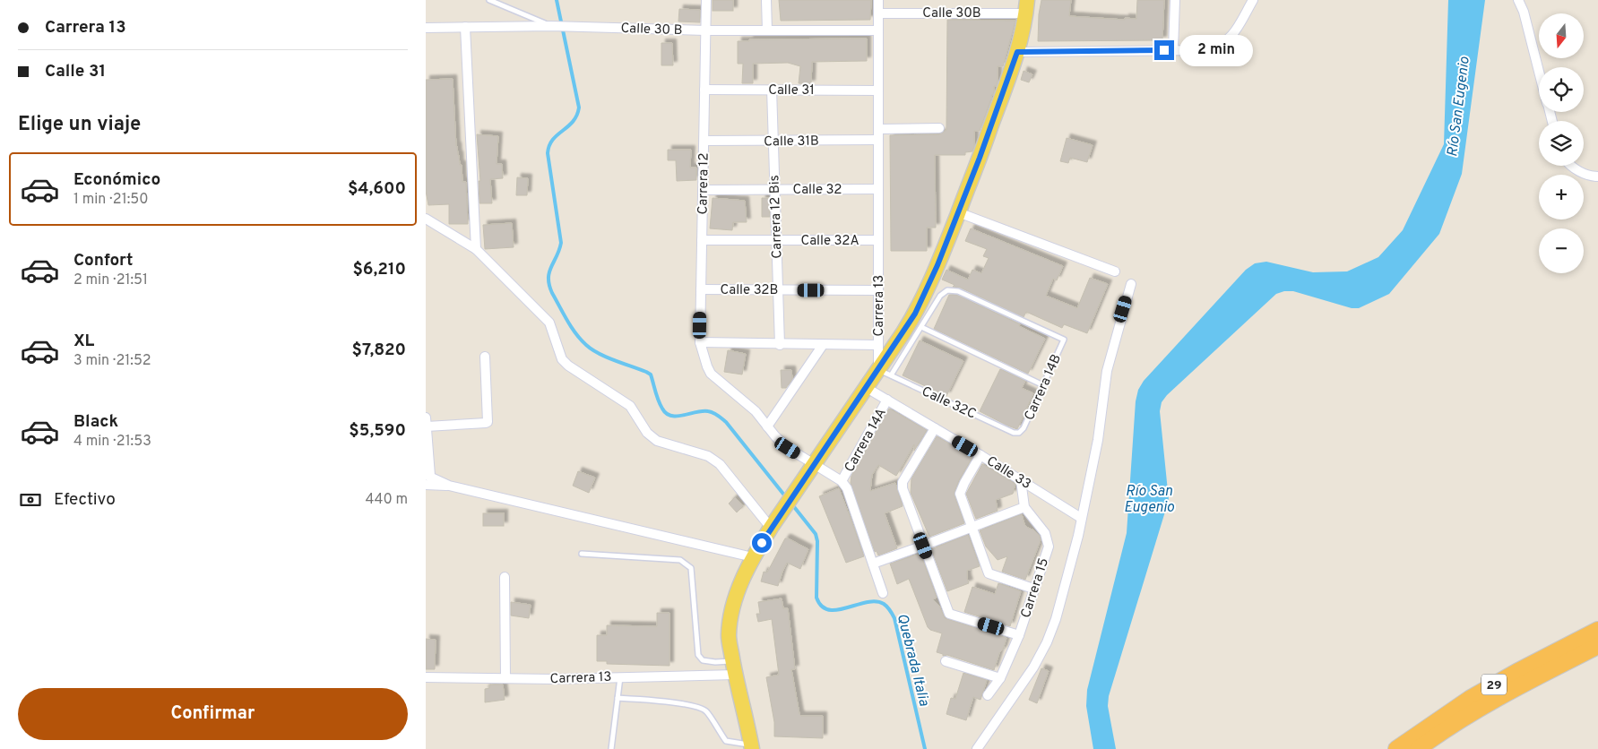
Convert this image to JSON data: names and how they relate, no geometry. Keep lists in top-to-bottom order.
{
  "streets": {
    "highway": ["29"],
    "street": [
      "Calle 30B",
      "Calle 30 B",
      "Calle 31",
      "Calle 31B",
      "Carrera 12",
      "Calle 32",
      "Carrera 12 Bis",
      "Calle 32A",
      "Calle 32B",
      "Carrera 13",
      "Carrera 14A",
      "Calle 33",
      "Carrera 15"
    ],
    "lane": ["Carrera 14B", "Calle 32C"]
  },
  "crossings": [
    ["Calle 30B", "Carrera 13"],
    ["Calle 30 B", "Carrera 12"],
    ["Calle 30 B", "Carrera 13"],
    ["Calle 31", "Carrera 12"],
    ["Calle 31", "Carrera 12 Bis"],
    ["Calle 31", "Carrera 13"],
    ["Calle 31B", "Carrera 12"],
    ["Calle 31B", "Carrera 12 Bis"],
    ["Calle 31B", "Carrera 13"],
    ["Carrera 12", "Calle 32"],
    ["Carrera 12", "Calle 32A"],
    ["Carrera 12", "Calle 32B"],
    ["Calle 32", "Carrera 12 Bis"],
    ["Calle 32", "Carrera 13"],
    ["Carrera 12 Bis", "Calle 32A"],
    ["Carrera 12 Bis", "Calle 32B"],
    ["Calle 32A", "Carrera 13"],
    ["Calle 32B", "Carrera 13"],
    ["Carrera 13", "Calle 32C"],
    ["Carrera 14B", "Calle 32C"],
    ["Carrera 14A", "Calle 33"]
  ],
  "water": ["Río San Eugenio", "Quebrada Italia"],
  "north": "bottom",
  "page": {
    "banner": ["Carrera 13", "Calle 31"],
    "map_buttons": ["+", "−"],
    "bubble": "2 min",
    "heading": "Elige un viaje",
    "list": [
      {
        "name": "Económico",
        "note": "1 min · 21:50",
        "value": "$4,600"
      },
      {
        "name": "Confort",
        "note": "2 min · 21:51",
        "value": "$6,210"
      },
      {
        "name": "XL",
        "note": "3 min · 21:52",
        "value": "$7,820"
      },
      {
        "name": "Black",
        "note": "4 min · 21:53",
        "value": "$5,590"
      }
    ],
    "pay": ["Efectivo", "440 m"],
    "buttons": "Confirmar"
  }
}
